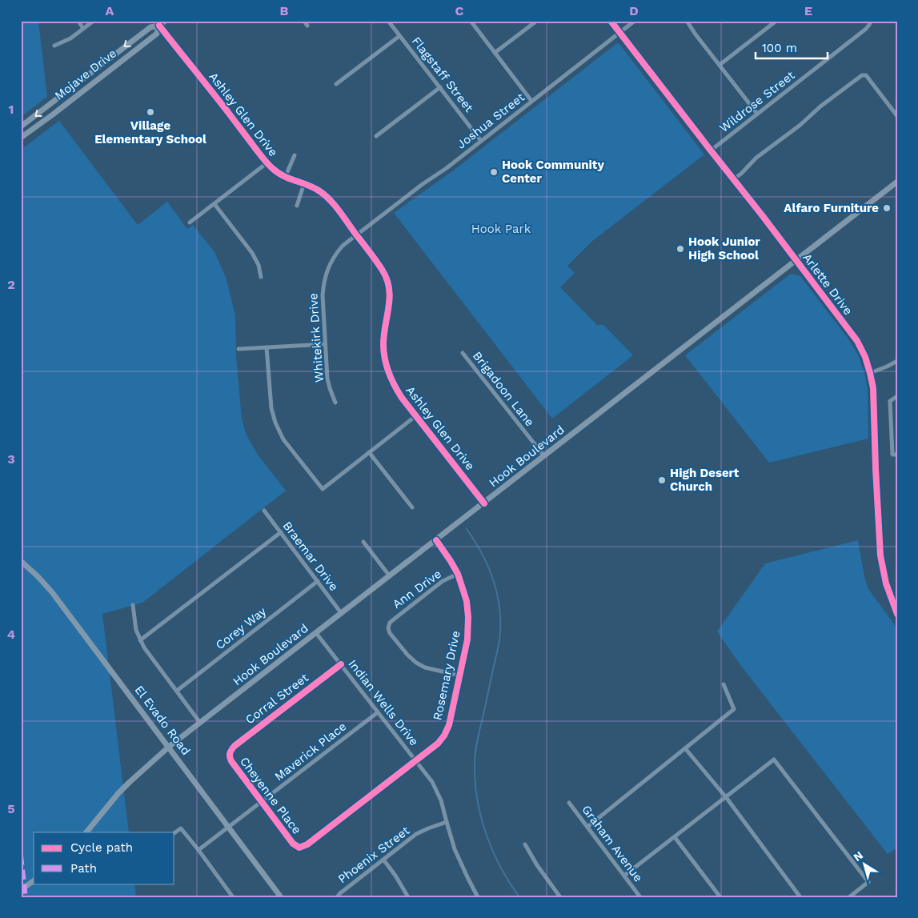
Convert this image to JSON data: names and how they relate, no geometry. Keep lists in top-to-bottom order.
{
  "streets": {
    "main road": [
      "Mojave Drive",
      "Arlette Drive",
      "Hook Boulevard",
      "El Evado Road"
    ],
    "street": [
      "Flagstaff Street",
      "Wildrose Street",
      "Ashley Glen Drive",
      "Joshua Street",
      "Whitekirk Drive",
      "Brigadoon Lane",
      "Braemar Drive",
      "Ann Drive",
      "Corey Way",
      "Rosemary Drive",
      "Corral Street",
      "Indian Wells Drive",
      "Maverick Place",
      "Cheyenne Place",
      "Graham Avenue",
      "Phoenix Street"
    ]
  },
  "crossings": [
    ["Mojave Drive", "Ashley Glen Drive"],
    ["Flagstaff Street", "Joshua Street"],
    ["Wildrose Street", "Arlette Drive"],
    ["Ashley Glen Drive", "Joshua Street"],
    ["Ashley Glen Drive", "Whitekirk Drive"],
    ["Ashley Glen Drive", "Hook Boulevard"],
    ["Joshua Street", "Arlette Drive"],
    ["Joshua Street", "Whitekirk Drive"],
    ["Arlette Drive", "Hook Boulevard"],
    ["Brigadoon Lane", "Hook Boulevard"],
    ["Hook Boulevard", "Braemar Drive"],
    ["Hook Boulevard", "Rosemary Drive"],
    ["Hook Boulevard", "Indian Wells Drive"],
    ["Hook Boulevard", "El Evado Road"],
    ["Braemar Drive", "Corey Way"],
    ["Ann Drive", "Rosemary Drive"],
    ["Rosemary Drive", "Indian Wells Drive"],
    ["Rosemary Drive", "Cheyenne Place"],
    ["Corral Street", "Indian Wells Drive"],
    ["Corral Street", "Cheyenne Place"],
    ["Indian Wells Drive", "Maverick Place"],
    ["Indian Wells Drive", "Phoenix Street"],
    ["El Evado Road", "Maverick Place"],
    ["Maverick Place", "Cheyenne Place"]
  ],
  "parks": ["Hook Park"],
  "places": [
    "Village Elementary School",
    "Hook Community Center",
    "Alfaro Furniture",
    "Hook Junior High School",
    "High Desert Church"
  ],
  "legend": ["Cycle path", "Path"],
  "scale_bar": "100 m",
  "north": "top left",
  "grid": {
    "columns": [
      "A",
      "B",
      "C",
      "D",
      "E"
    ],
    "rows": [
      "1",
      "2",
      "3",
      "4",
      "5"
    ]
  }
}
